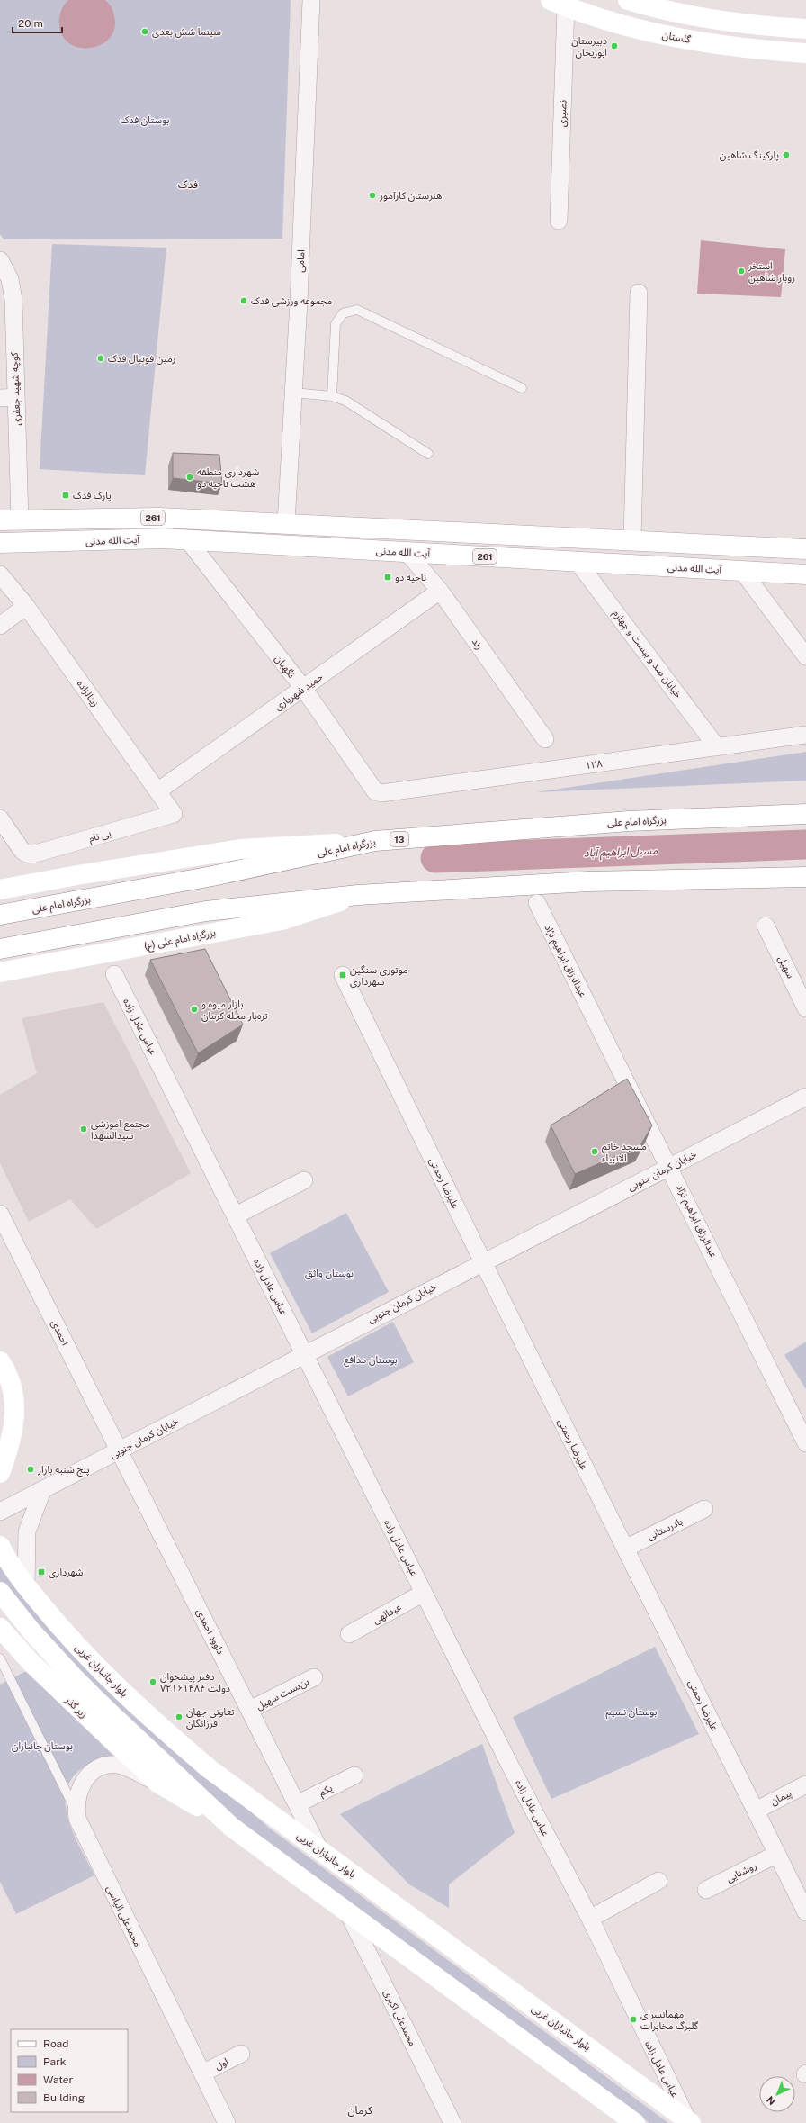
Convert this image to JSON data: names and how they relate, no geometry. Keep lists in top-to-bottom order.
{
  "streets": {
    "main road": [
      "گلستان",
      "261",
      "آیت الله مدنی",
      "بزرگراه امام علی",
      "13",
      "بزرگراه امام علی (ع)",
      "بلوار جانبازان غربی",
      "زیر گذر"
    ],
    "street": [
      "نصیری",
      "امامی",
      "کوچه شهید جعفری",
      "زند",
      "خیابان صد و بیست و چهارم",
      "نگهبان",
      "حمید شهریاری",
      "زینالزاده",
      "۱۲۸",
      "بی نام",
      "عبدالرزاق ابراهیم نژاد",
      "سهیل",
      "عباس عادل زاده",
      "خیابان کرمان جنوبی",
      "علیرضا رحمتی",
      "احمدی",
      "بادرستانی",
      "عبدالهی",
      "داوود احمدی",
      "بن‌بست سهیل",
      "یکم",
      "پیمان",
      "روشنایی",
      "محمدعلی الیاسی",
      "محمدعلی اکبری",
      "اول"
    ]
  },
  "crossings": [
    ["گلستان", "نصیری"],
    ["امامی", "261"],
    ["کوچه شهید جعفری", "261"],
    ["آیت الله مدنی", "زند"],
    ["آیت الله مدنی", "خیابان صد و بیست و چهارم"],
    ["آیت الله مدنی", "نگهبان"],
    ["زند", "حمید شهریاری"],
    ["خیابان صد و بیست و چهارم", "۱۲۸"],
    ["نگهبان", "حمید شهریاری"],
    ["نگهبان", "۱۲۸"],
    ["حمید شهریاری", "زینالزاده"],
    ["زینالزاده", "بی نام"],
    ["عبدالرزاق ابراهیم نژاد", "خیابان کرمان جنوبی"],
    ["عباس عادل زاده", "خیابان کرمان جنوبی"],
    ["عباس عادل زاده", "عبدالهی"],
    ["عباس عادل زاده", "بلوار جانبازان غربی"],
    ["خیابان کرمان جنوبی", "علیرضا رحمتی"],
    ["خیابان کرمان جنوبی", "احمدی"],
    ["خیابان کرمان جنوبی", "داوود احمدی"],
    ["علیرضا رحمتی", "بادرستانی"],
    ["علیرضا رحمتی", "پیمان"],
    ["علیرضا رحمتی", "روشنایی"],
    ["احمدی", "داوود احمدی"],
    ["داوود احمدی", "بلوار جانبازان غربی"],
    ["داوود احمدی", "بن‌بست سهیل"],
    ["داوود احمدی", "یکم"],
    ["زیر گذر", "محمدعلی الیاسی"],
    ["محمدعلی الیاسی", "اول"]
  ],
  "districts": ["فدک", "کرمان"],
  "water": ["مسیل ابراهیم آباد"],
  "parks": [
    "بوستان فدک",
    "بوستان واثق",
    "بوستان مدافع",
    "بوستان نسیم",
    "بوستان جانبازان"
  ],
  "places": {
    "other": [
      "سینما شش بعدی",
      "دبیرستان ابوریحان",
      "پارکینگ شاهین",
      "هنرستان کارآموز",
      "استخر روباز شاهین",
      "مجموعه ورزشی فدک",
      "زمین فوتبال فدک",
      "شهرداری منطقه هشت ناحیه دو",
      "بازار میوه و تره‌بار محله کرمان",
      "مجتمع آموزشی سیدالشهدا",
      "مسجد خاتم الانبیاء",
      "پنج شنبه بازار",
      "دفتر پیشخوان دولت ۷۲۱۶۱۴۸۴",
      "تعاونی جهان فرزانگان",
      "مهمانسرای گلبرگ مخابرات"
    ],
    "transit": [
      "پارک فدک",
      "ناحیه دو",
      "موتوری سنگین شهرداری",
      "شهرداری"
    ]
  },
  "legend": [
    "Road",
    "Park",
    "Water",
    "Building"
  ],
  "scale_bar": "20 m",
  "north": "bottom left"
}
